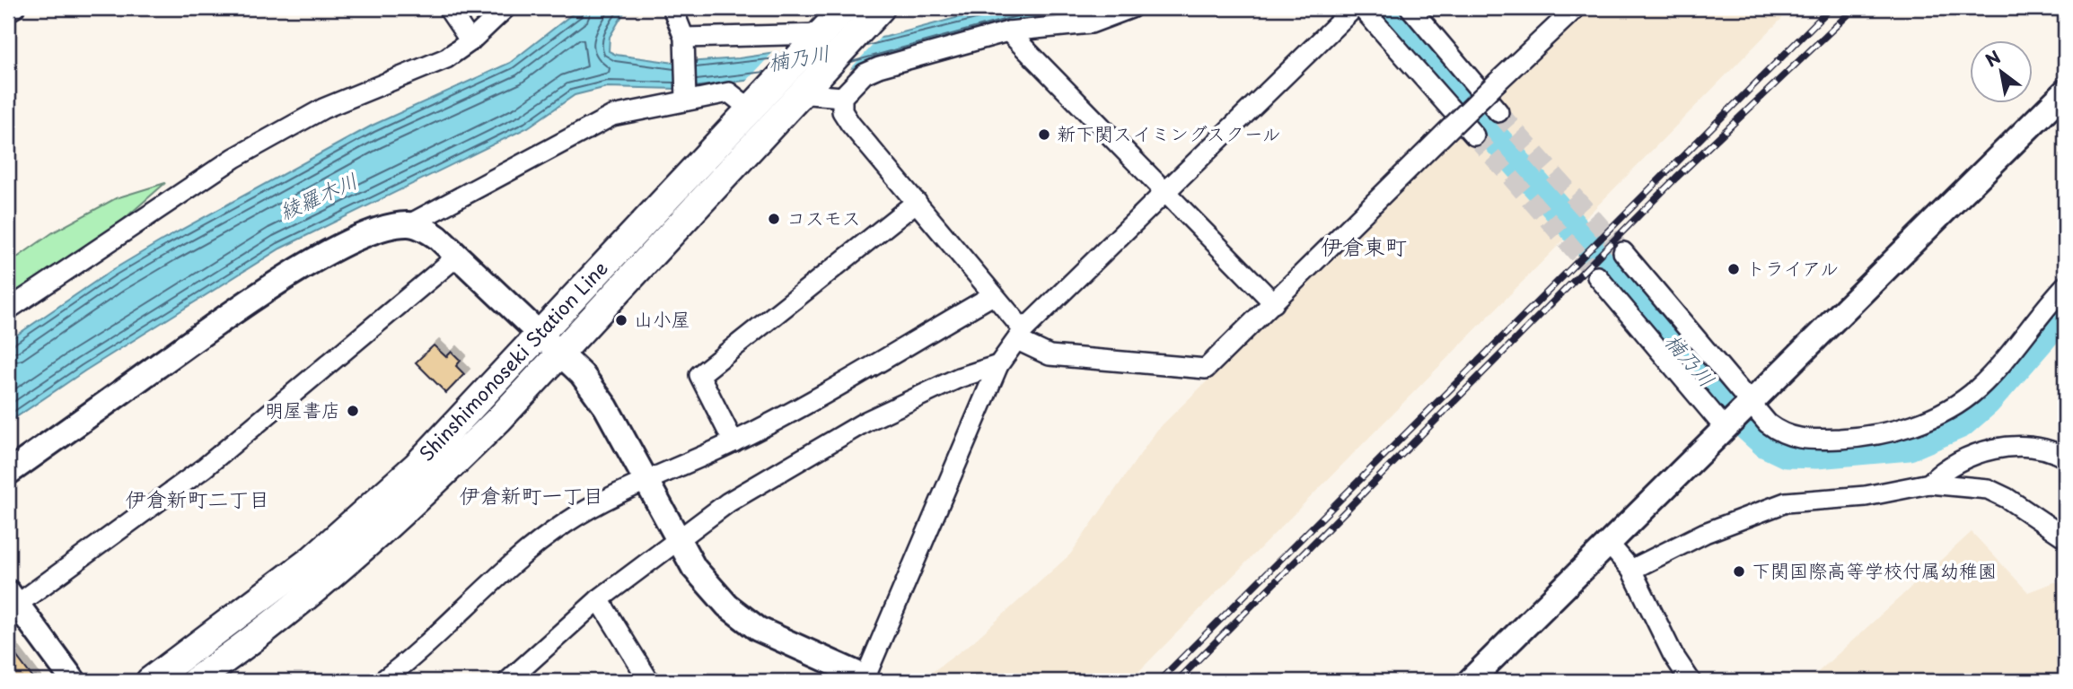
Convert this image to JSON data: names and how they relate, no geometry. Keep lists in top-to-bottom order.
{
  "streets": {
    "main road": ["Shinshimonoseki Station Line"]
  },
  "districts": ["伊倉東町", "伊倉新町一丁目", "伊倉新町二丁目"],
  "water": ["楠乃川", "綾羅木川"],
  "places": [
    "新下関スイミングスクール",
    "コスモス",
    "トライアル",
    "山小屋",
    "明屋書店",
    "下関国際高等学校付属幼稚園"
  ],
  "north": "top left"
}
